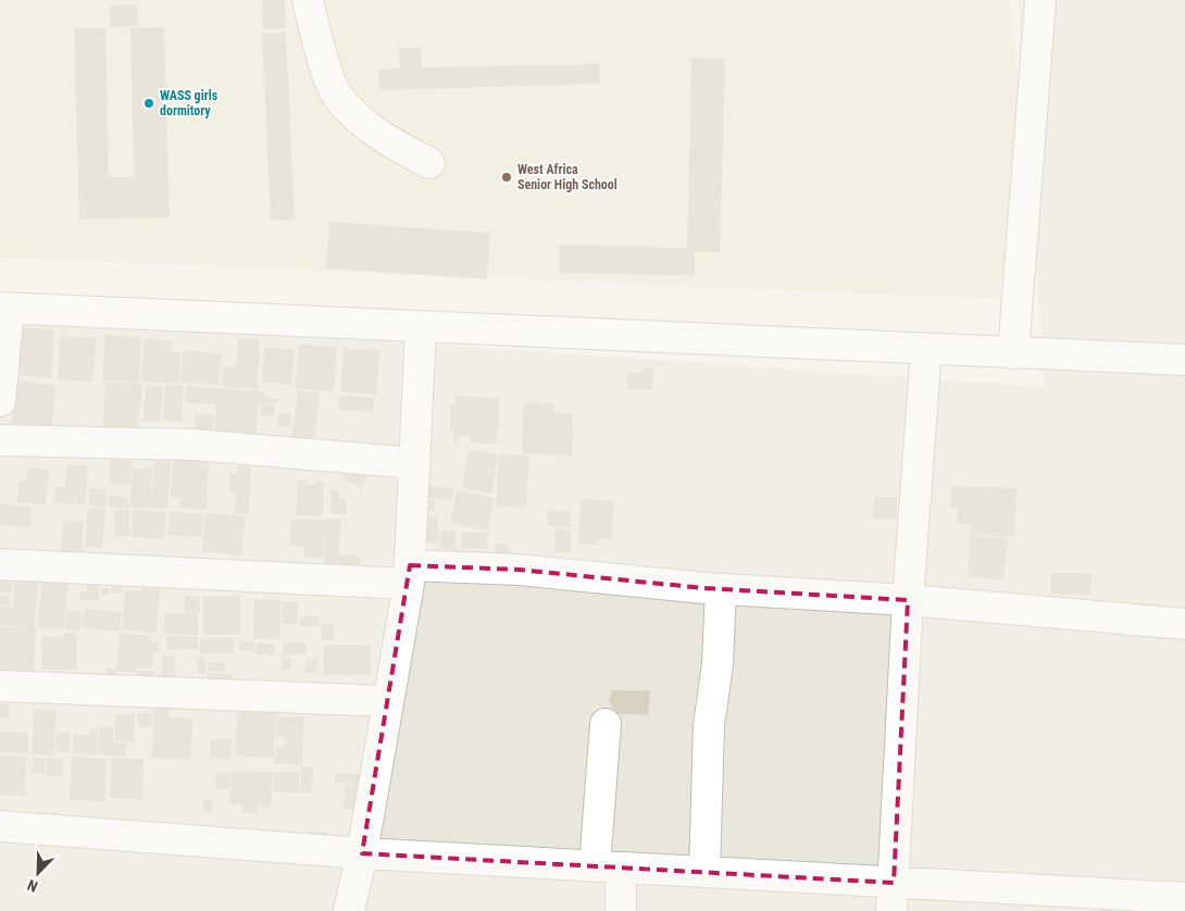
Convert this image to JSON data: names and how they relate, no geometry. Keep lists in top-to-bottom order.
{
  "places": ["WASS girls dormitory", "West Africa Senior High School"],
  "north": "bottom left"
}
